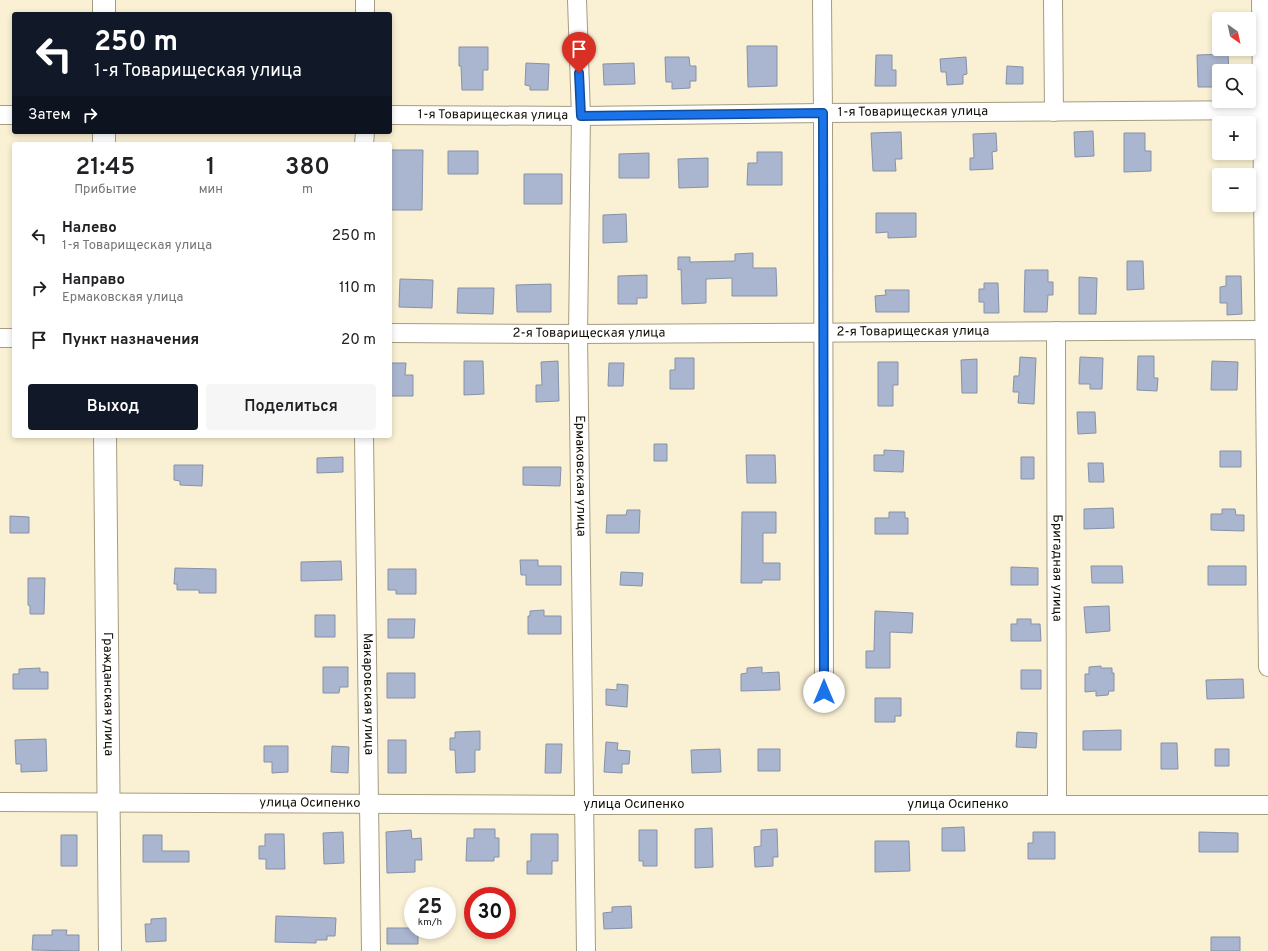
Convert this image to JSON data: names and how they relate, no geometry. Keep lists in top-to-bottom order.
{
  "streets": {
    "main road": ["Гражданская улица"],
    "street": [
      "1-я Товарищеская улица",
      "2-я Товарищеская улица",
      "Ермаковская улица",
      "Бригадная улица",
      "Макаровская улица",
      "улица Осипенко"
    ]
  },
  "crossings": [
    ["1-я Товарищеская улица", "Ермаковская улица"],
    ["2-я Товарищеская улица", "Ермаковская улица"],
    ["2-я Товарищеская улица", "Бригадная улица"],
    ["Ермаковская улица", "улица Осипенко"],
    ["Бригадная улица", "улица Осипенко"],
    ["Макаровская улица", "улица Осипенко"],
    ["Гражданская улица", "улица Осипенко"]
  ],
  "north": "bottom right",
  "page": {
    "map_buttons": ["+", "−"],
    "turn": ["250 m", "1-я Товарищеская улица"],
    "then": "Затем",
    "eta": [
      "21:45",
      "Прибытие",
      "1",
      "мин",
      "380",
      "m"
    ],
    "list": [
      {
        "name": "Налево",
        "note": "1-я Товарищеская улица",
        "value": "250 m"
      },
      {
        "name": "Направо",
        "note": "Ермаковская улица",
        "value": "110 m"
      },
      {
        "name": "Пункт назначения",
        "value": "20 m"
      }
    ],
    "buttons": ["Выход", "Поделиться"],
    "speed": "25 km/h",
    "limit": "30"
  }
}
